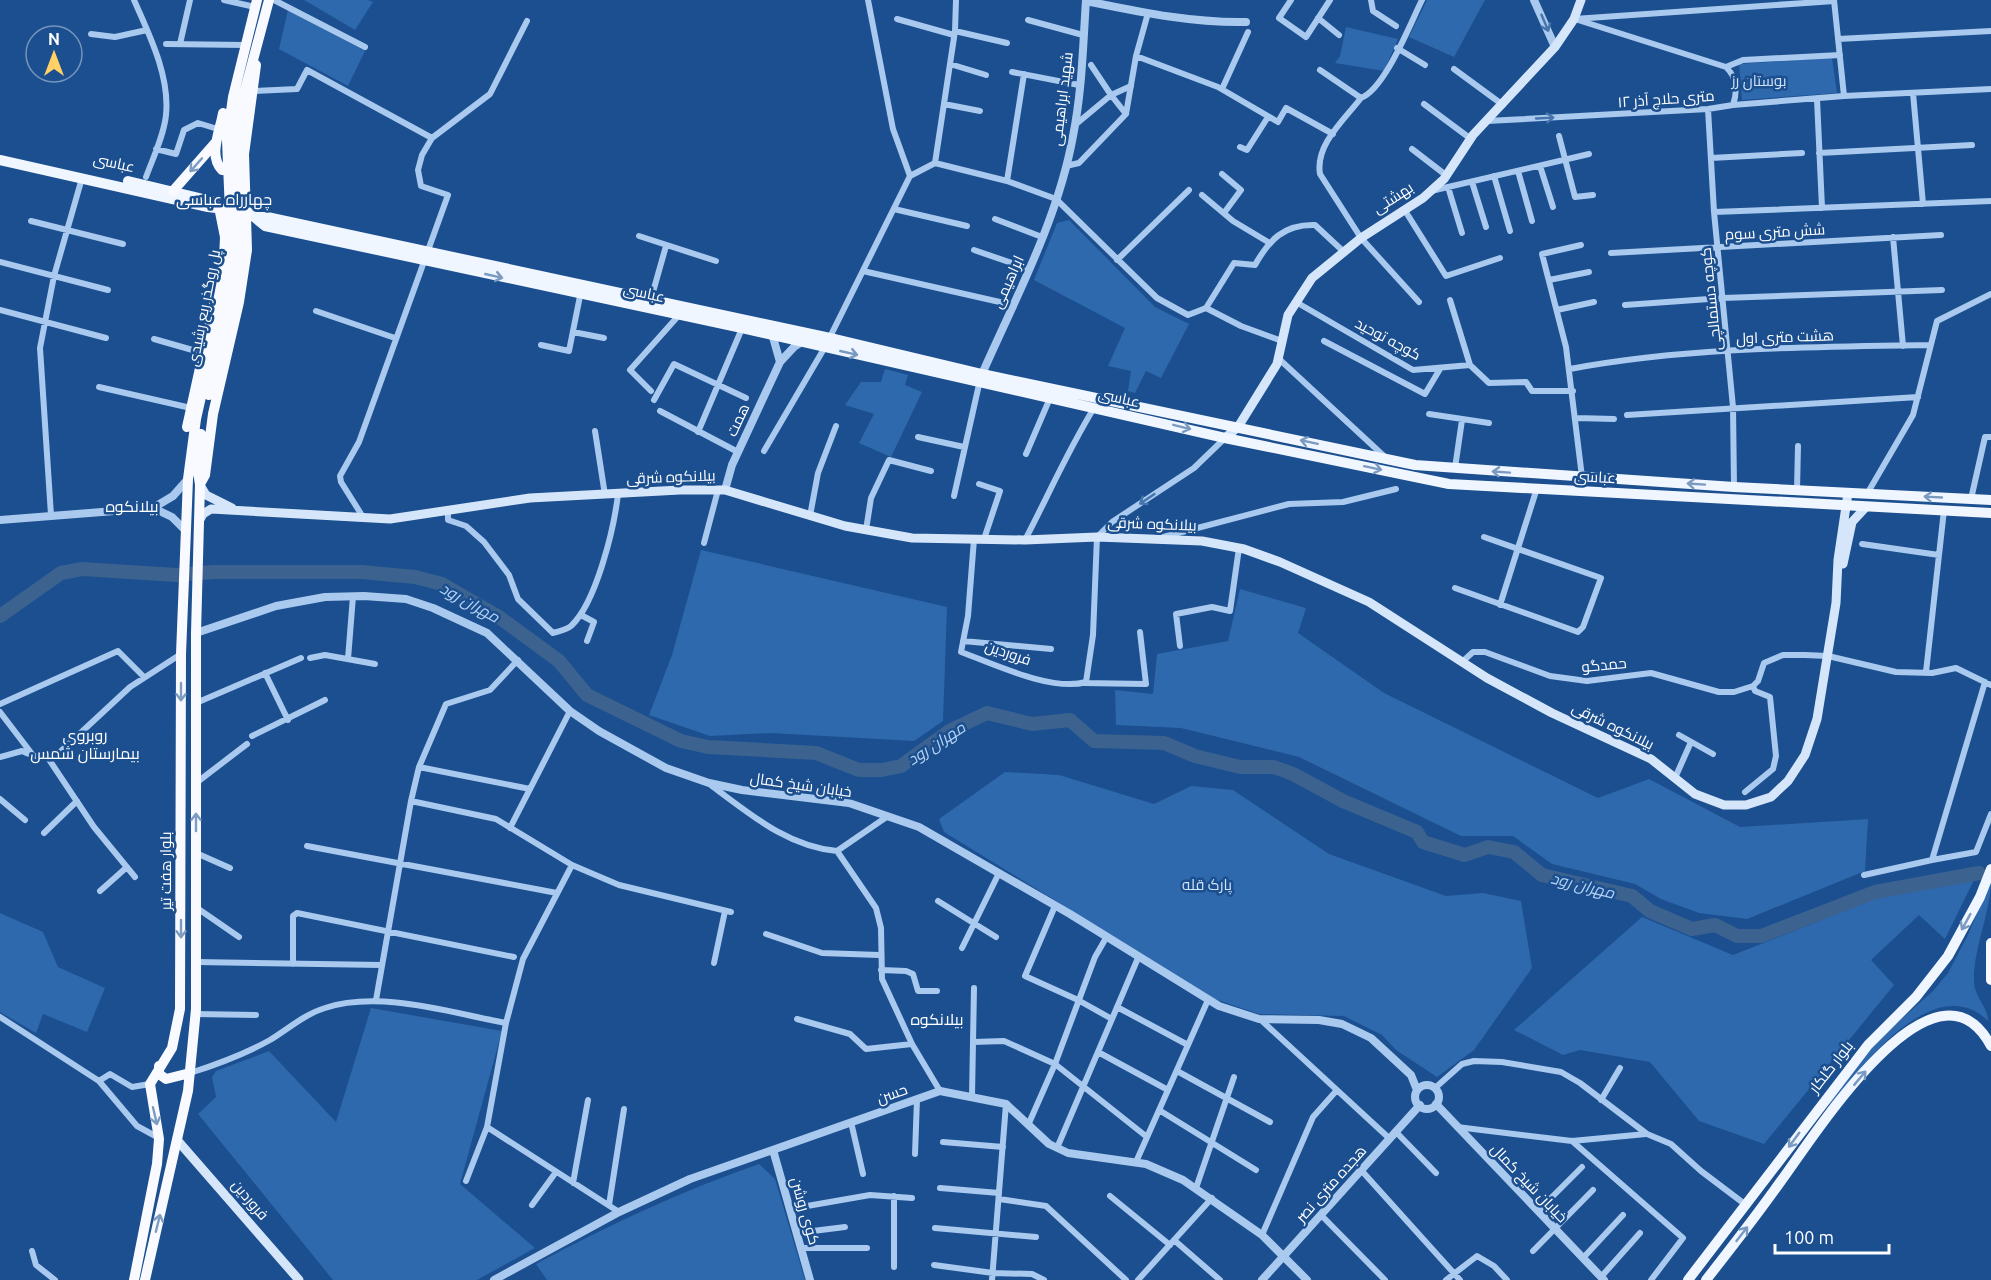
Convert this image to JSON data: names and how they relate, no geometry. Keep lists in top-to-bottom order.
{
  "streets": {
    "highway": ["پل روگذر ربع رشیدی", "بلوار هفت تیر"],
    "main road": [
      "عباسى",
      "بهشتی",
      "بیلانکوه شرقی",
      "فروردین",
      "بلوار گلکار"
    ],
    "street": [
      "شهید ابراهیمی",
      "۱۲ متری حلاج آذر",
      "شش متری سوم",
      "ابراهیمی",
      "کوچه دستمالچی",
      "هشت متری اول",
      "کوچه توحید",
      "همت",
      "حمدگو",
      "خیابان شیخ کمال",
      "حسن",
      "هجده متری نصر",
      "کوی روشن"
    ]
  },
  "crossings": [
    ["شهید ابراهیمی", "ابراهیمی"],
    ["۱۲ متری حلاج آذر", "بهشتی"],
    ["۱۲ متری حلاج آذر", "کوچه دستمالچی"],
    ["عباسى", "بهشتی"],
    ["عباسى", "ابراهیمی"],
    ["عباسى", "کوچه دستمالچی"],
    ["عباسى", "همت"],
    ["عباسى", "بیلانکوه شرقی"],
    ["بهشتی", "کوچه توحید"],
    ["شش متری سوم", "کوچه دستمالچی"],
    ["کوچه دستمالچی", "هشت متری اول"],
    ["پل روگذر ربع رشیدی", "بلوار هفت تیر"],
    ["همت", "بیلانکوه شرقی"],
    ["بیلانکوه شرقی", "حمدگو"],
    ["بیلانکوه شرقی", "بلوار هفت تیر"],
    ["فروردین", "بلوار هفت تیر"],
    ["خیابان شیخ کمال", "بلوار هفت تیر"],
    ["خیابان شیخ کمال", "هجده متری نصر"],
    ["حسن", "هجده متری نصر"],
    ["حسن", "کوی روشن"]
  ],
  "districts": [
    "چهارراه عباسی",
    "بیلانکوه",
    "روبروی بیمارستان شمس",
    "بیلانکوه"
  ],
  "water": ["مهران رود"],
  "parks": ["بوستان رز", "پارک قله"],
  "scale_bar": "100 m",
  "north": "top"
}
